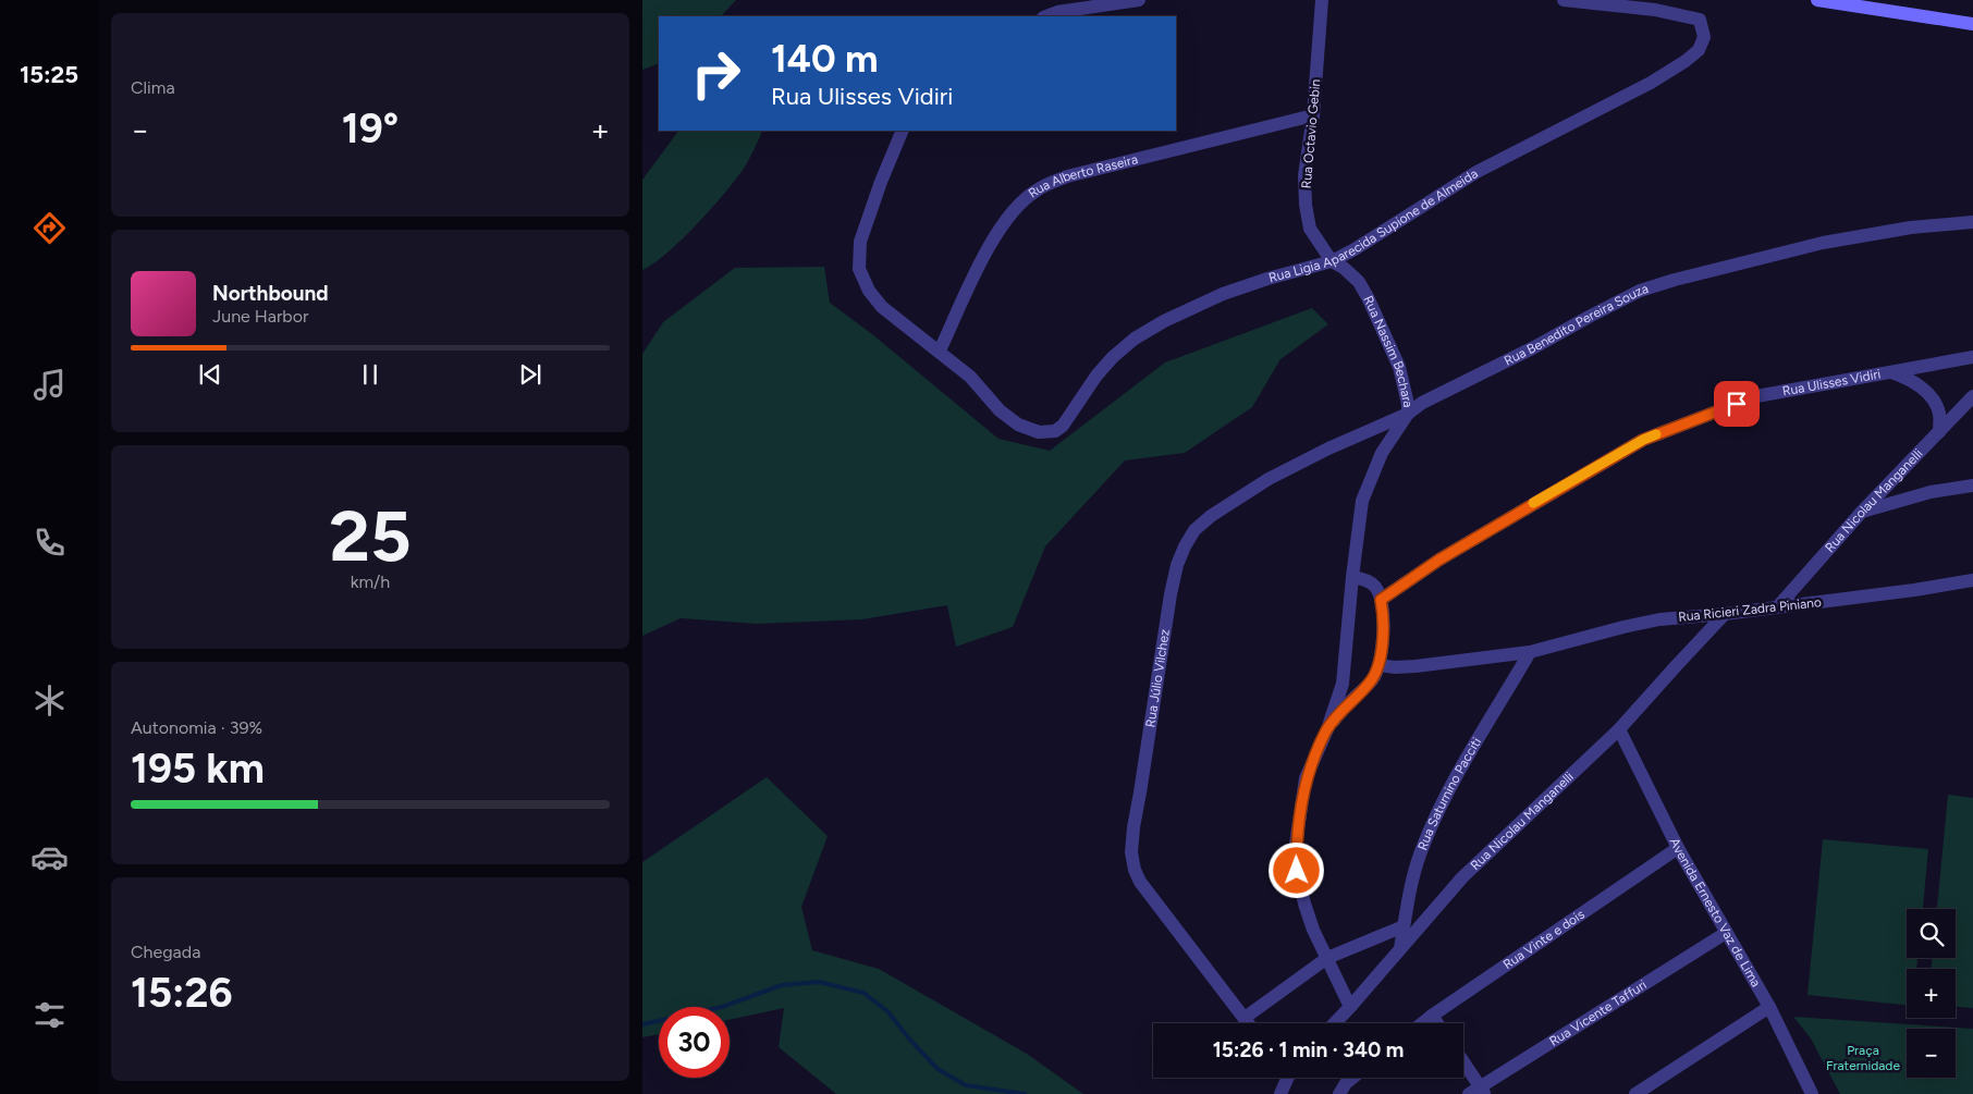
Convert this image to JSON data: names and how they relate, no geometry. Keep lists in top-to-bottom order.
{
  "streets": {
    "street": [
      "Rua Octavio Gebin",
      "Rua Alberto Raseira",
      "Rua Ligia Aparecida Supione de Almeida",
      "Rua Benedito Pereira Souza",
      "Rua Nassim Bechara",
      "Rua Ulisses Vidiri",
      "Rua Nicolau Manganelli",
      "Rua Ricieri Zadra Piniano",
      "Rua Júlio Vilchez",
      "Rua Saturnino Pacciti",
      "Avenida Ernesto Vaz de Lima",
      "Rua Vinte e dois",
      "Rua Vicente Taffuri"
    ]
  },
  "crossings": [
    ["Rua Octavio Gebin", "Rua Alberto Raseira"],
    ["Rua Octavio Gebin", "Rua Ligia Aparecida Supione de Almeida"],
    ["Rua Octavio Gebin", "Rua Nassim Bechara"],
    ["Rua Alberto Raseira", "Rua Ligia Aparecida Supione de Almeida"],
    ["Rua Ligia Aparecida Supione de Almeida", "Rua Nassim Bechara"],
    ["Rua Benedito Pereira Souza", "Rua Nassim Bechara"],
    ["Rua Benedito Pereira Souza", "Rua Júlio Vilchez"],
    ["Rua Nassim Bechara", "Rua Ulisses Vidiri"],
    ["Rua Nassim Bechara", "Rua Nicolau Manganelli"],
    ["Rua Nassim Bechara", "Rua Ricieri Zadra Piniano"],
    ["Rua Nicolau Manganelli", "Rua Ricieri Zadra Piniano"],
    ["Rua Nicolau Manganelli", "Rua Saturnino Pacciti"],
    ["Rua Nicolau Manganelli", "Avenida Ernesto Vaz de Lima"],
    ["Rua Ricieri Zadra Piniano", "Rua Saturnino Pacciti"],
    ["Avenida Ernesto Vaz de Lima", "Rua Vinte e dois"],
    ["Avenida Ernesto Vaz de Lima", "Rua Vicente Taffuri"]
  ],
  "parks": ["Praça Fraternidade"],
  "page": {
    "tabs": "15:25",
    "tile": [
      "Clima",
      ["25", "km/h"],
      ["Autonomia · 39%", "195 km"],
      ["Chegada", "15:26"]
    ],
    "turn": ["140 m", "Rua Ulisses Vidiri"],
    "heat": ["−", "19°", "+"],
    "song": ["Northbound", "June Harbor"],
    "map_buttons": ["+", "−"],
    "limit": "30",
    "trip": "15:26 · 1 min · 340 m"
  }
}
